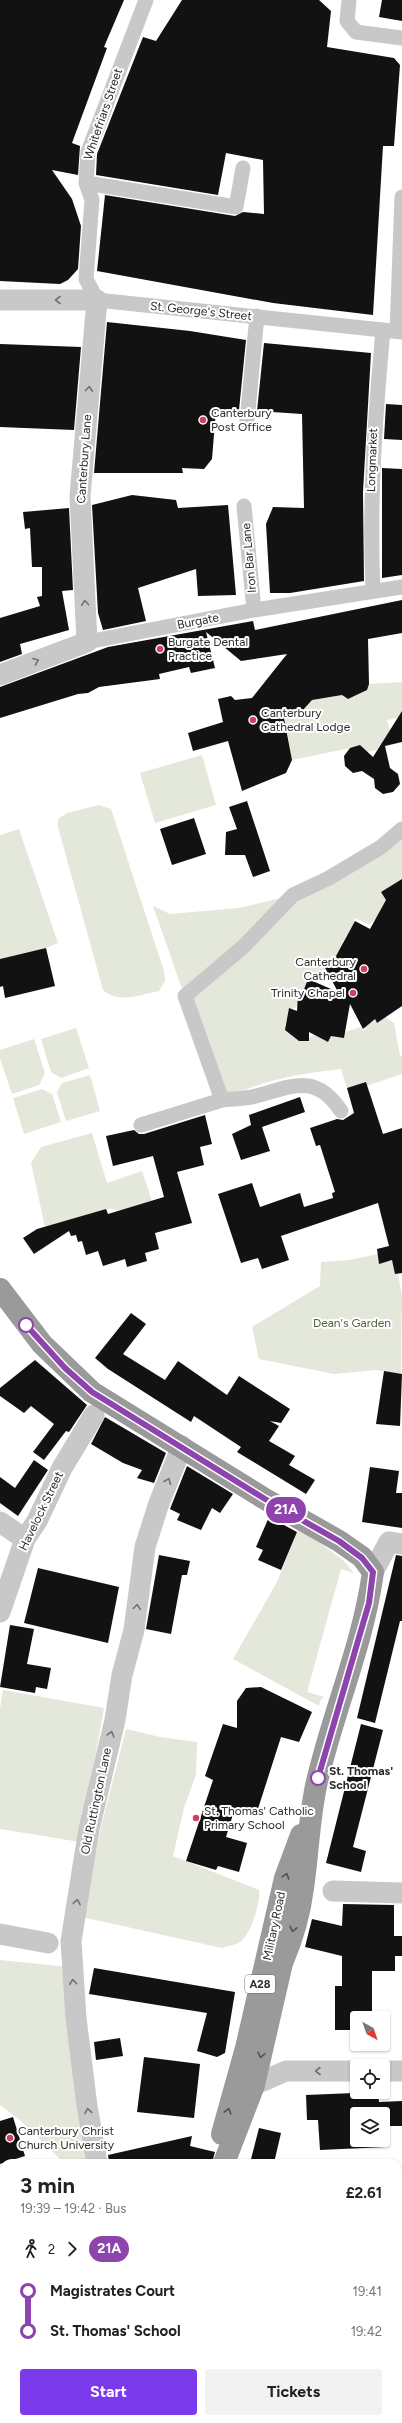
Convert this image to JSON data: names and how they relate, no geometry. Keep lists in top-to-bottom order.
{
  "streets": {
    "highway": ["Military Road", "A28"],
    "street": [
      "Whitefriars Street",
      "St. George's Street",
      "Canterbury Lane",
      "Longmarket",
      "Iron Bar Lane",
      "Burgate",
      "Havelock Street",
      "Old Ruttington Lane"
    ]
  },
  "crossings": [
    ["Whitefriars Street", "St. George's Street"],
    ["Whitefriars Street", "Canterbury Lane"],
    ["St. George's Street", "Canterbury Lane"],
    ["St. George's Street", "Longmarket"],
    ["Canterbury Lane", "Burgate"],
    ["Longmarket", "Burgate"],
    ["Iron Bar Lane", "Burgate"]
  ],
  "one_way": ["Old Ruttington Lane"],
  "parks": ["Dean's Garden"],
  "places": [
    "Canterbury Post Office",
    "Burgate Dental Practice",
    "Canterbury Cathedral Lodge",
    "Canterbury Cathedral",
    "Trinity Chapel",
    "St. Thomas' School",
    "St. Thomas' Catholic Primary School",
    "Canterbury Christ Church University"
  ],
  "lines": ["bus line 21A"],
  "north": "bottom right",
  "page": {
    "on_map": "21A",
    "heading": ["3 min", "19:39 – 19:42 · Bus", "£2.61"],
    "legs": ["2", "21A"],
    "list": [
      {
        "name": "Magistrates Court",
        "value": "19:41"
      },
      {
        "name": "St. Thomas' School",
        "value": "19:42"
      }
    ],
    "buttons": ["Start", "Tickets"]
  }
}
